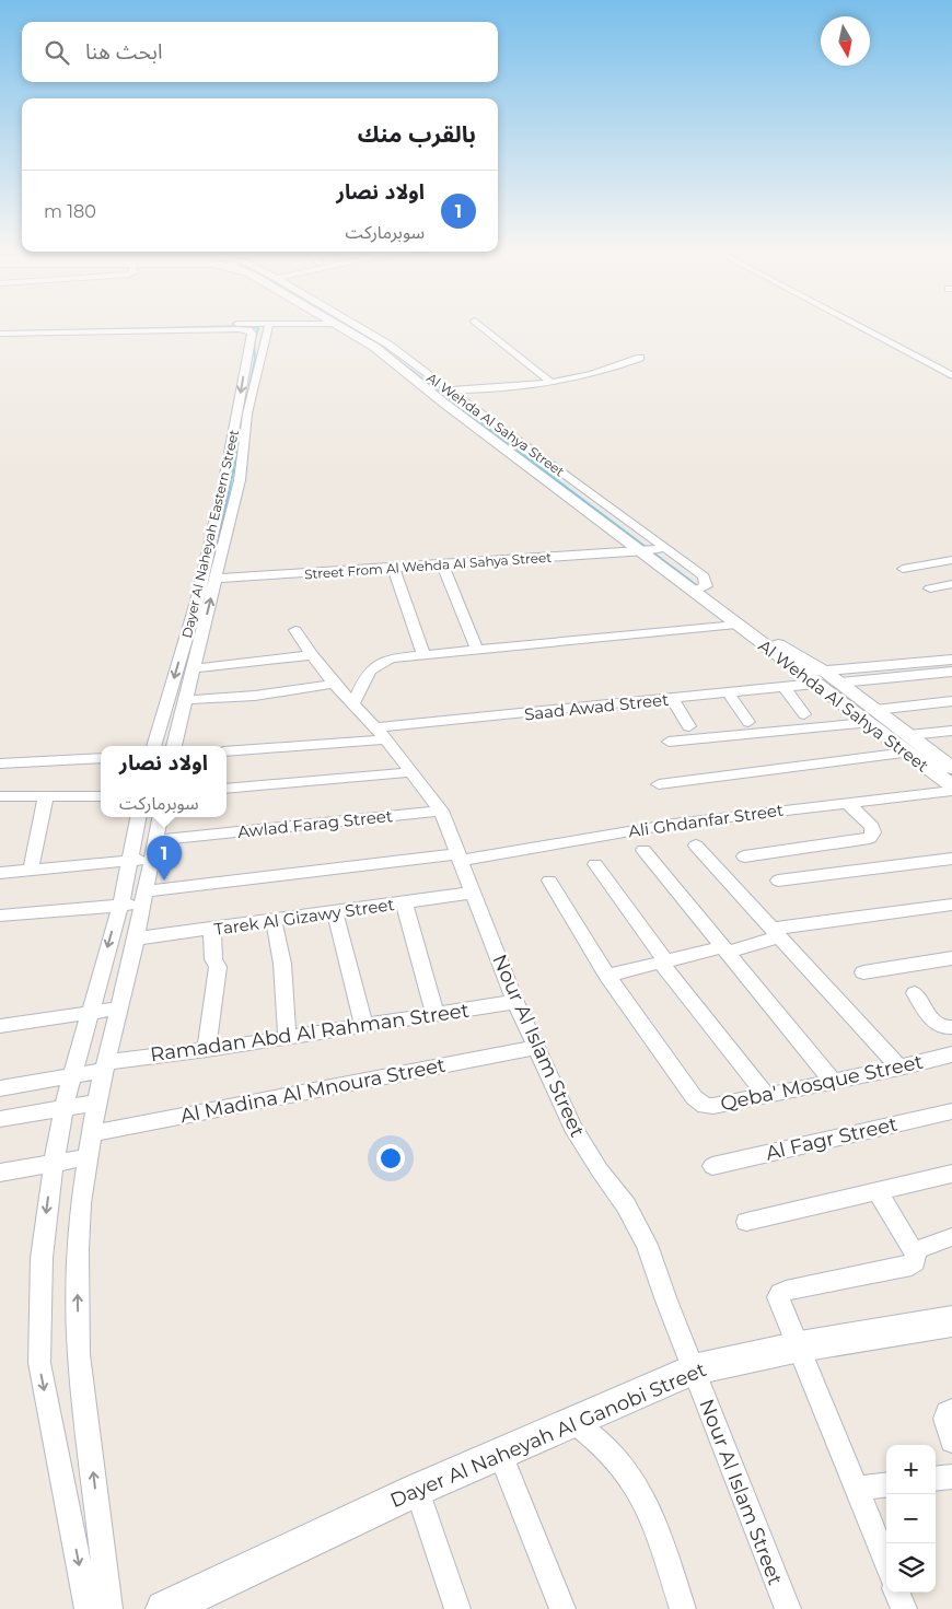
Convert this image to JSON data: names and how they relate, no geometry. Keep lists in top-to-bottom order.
{
  "streets": {
    "main road": ["Dayer Al Naheyah Al Ganobi Street"],
    "street": [
      "Al Wehda Al Sahya Street",
      "Dayer Al Naheyah Eastern Street",
      "Street From Al Wehda Al Sahya Street",
      "Saad Awad Street",
      "Ali Ghdanfar Street",
      "Awlad Farag Street",
      "Tarek Al Gizawy Street",
      "Ramadan Abd Al Rahman Street",
      "Nour Al Islam Street",
      "Qeba' Mosque Street",
      "Al Madina Al Mnoura Street",
      "Al Fagr Street"
    ]
  },
  "crossings": [
    ["Al Wehda Al Sahya Street", "Street From Al Wehda Al Sahya Street"],
    ["Al Wehda Al Sahya Street", "Saad Awad Street"],
    ["Al Wehda Al Sahya Street", "Ali Ghdanfar Street"],
    ["Dayer Al Naheyah Eastern Street", "Street From Al Wehda Al Sahya Street"],
    ["Saad Awad Street", "Nour Al Islam Street"],
    ["Ali Ghdanfar Street", "Nour Al Islam Street"],
    ["Awlad Farag Street", "Nour Al Islam Street"],
    ["Tarek Al Gizawy Street", "Nour Al Islam Street"],
    ["Ramadan Abd Al Rahman Street", "Nour Al Islam Street"],
    ["Nour Al Islam Street", "Al Madina Al Mnoura Street"],
    ["Nour Al Islam Street", "Dayer Al Naheyah Al Ganobi Street"]
  ],
  "north": "bottom",
  "page": {
    "search": "ابحث هنا",
    "heading": "بالقرب منك",
    "list": [
      {
        "mark": "1",
        "name": "اولاد نصار",
        "note": "سوبرماركت",
        "value": "180 m"
      }
    ],
    "popup": ["اولاد نصار", "سوبرماركت"],
    "pins": "1",
    "map_buttons": ["+", "−"]
  }
}
